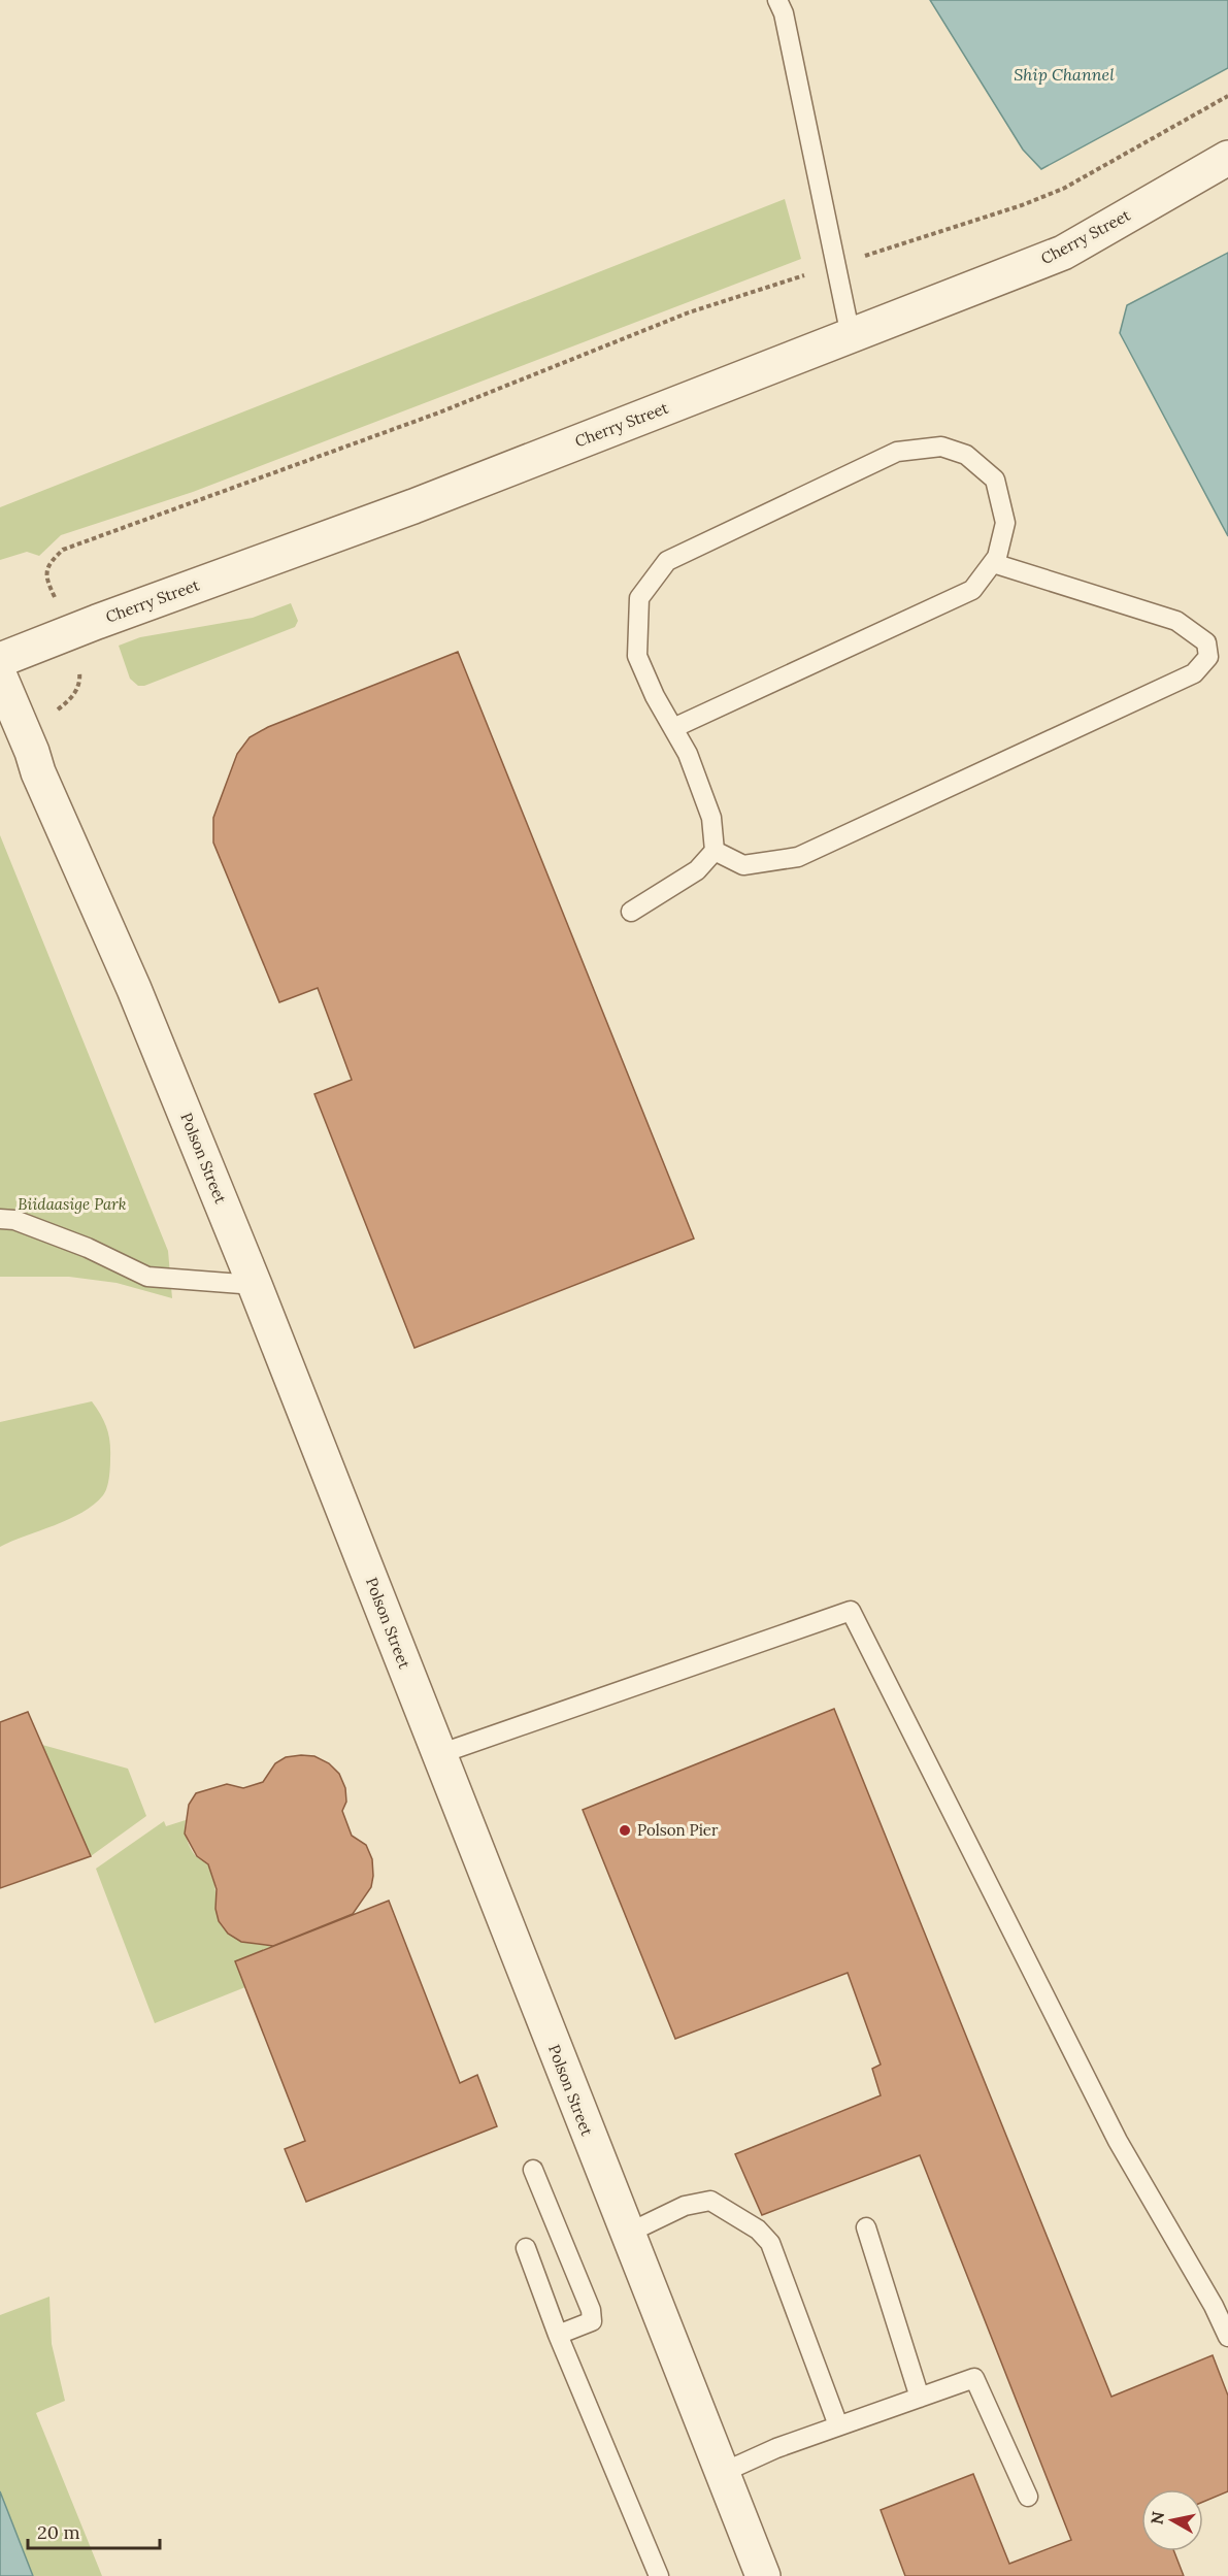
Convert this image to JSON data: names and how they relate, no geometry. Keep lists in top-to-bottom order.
{
  "streets": {
    "street": ["Cherry Street", "Polson Street"]
  },
  "water": ["Ship Channel"],
  "parks": ["Biidaasige Park"],
  "places": ["Polson Pier"],
  "scale_bar": "20 m",
  "north": "left"
}
